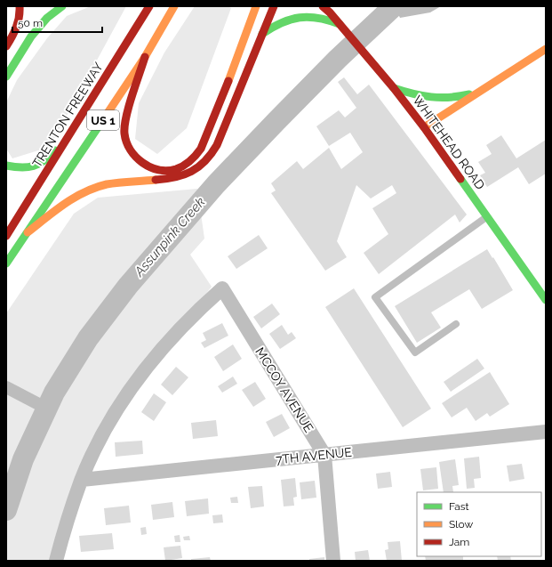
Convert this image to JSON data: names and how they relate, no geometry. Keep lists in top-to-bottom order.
{
  "streets": {
    "main road": ["TRENTON FREEWAY", "US 1", "WHITEHEAD ROAD"],
    "street": ["MCCOY AVENUE", "7TH AVENUE"]
  },
  "crossings": [
    ["MCCOY AVENUE", "7TH AVENUE"]
  ],
  "water": ["Assunpink Creek"],
  "legend": ["Fast", "Slow", "Jam"],
  "scale_bar": "50 m"
}
